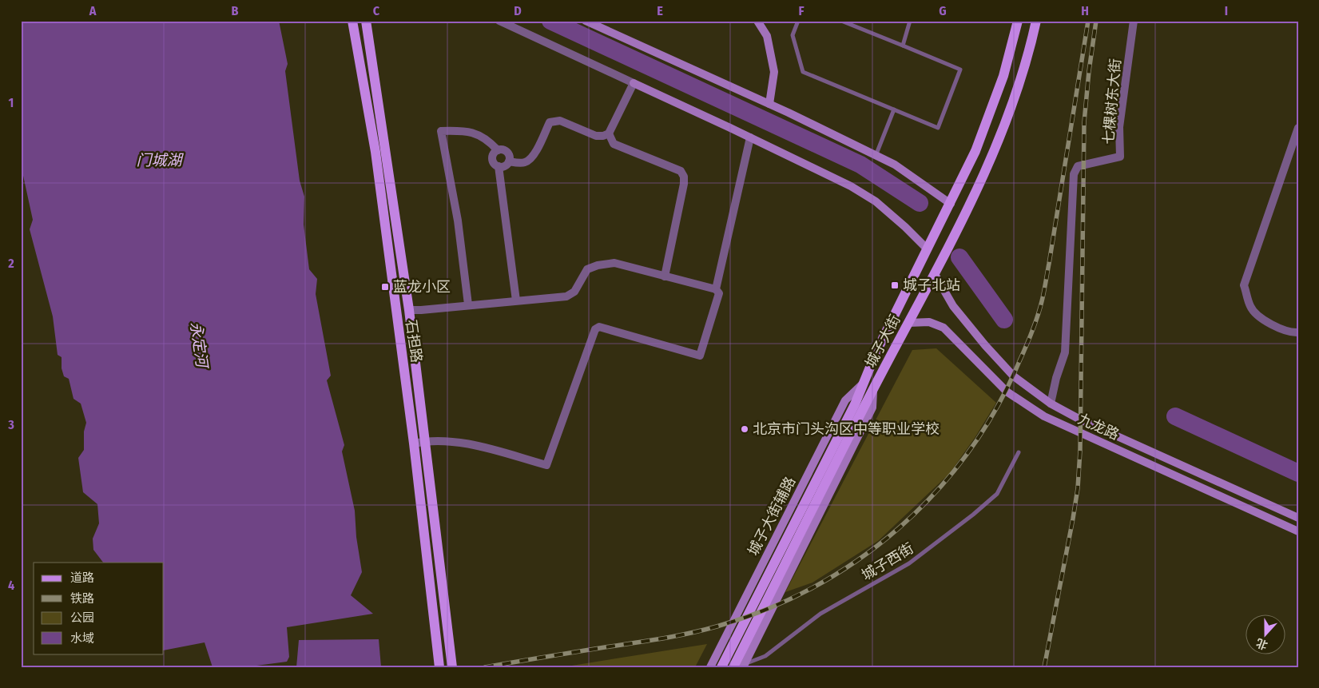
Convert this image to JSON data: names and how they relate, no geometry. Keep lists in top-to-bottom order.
{
  "streets": {
    "main road": ["石担路", "城子大街"],
    "street": ["七棵树东大街", "九龙路", "城子大街辅路"],
    "lane": ["城子西街"]
  },
  "crossings": [
    ["七棵树东大街", "九龙路"],
    ["城子大街", "九龙路"],
    ["城子大街", "城子大街辅路"]
  ],
  "water": ["门城湖", "永定河"],
  "places": {
    "transit": ["城子北站", "蓝龙小区"],
    "other": ["北京市门头沟区中等职业学校"]
  },
  "legend": [
    "道路",
    "铁路",
    "公园",
    "水域"
  ],
  "north": "bottom",
  "grid": {
    "columns": [
      "A",
      "B",
      "C",
      "D",
      "E",
      "F",
      "G",
      "H",
      "I"
    ],
    "rows": [
      "1",
      "2",
      "3",
      "4"
    ]
  }
}
